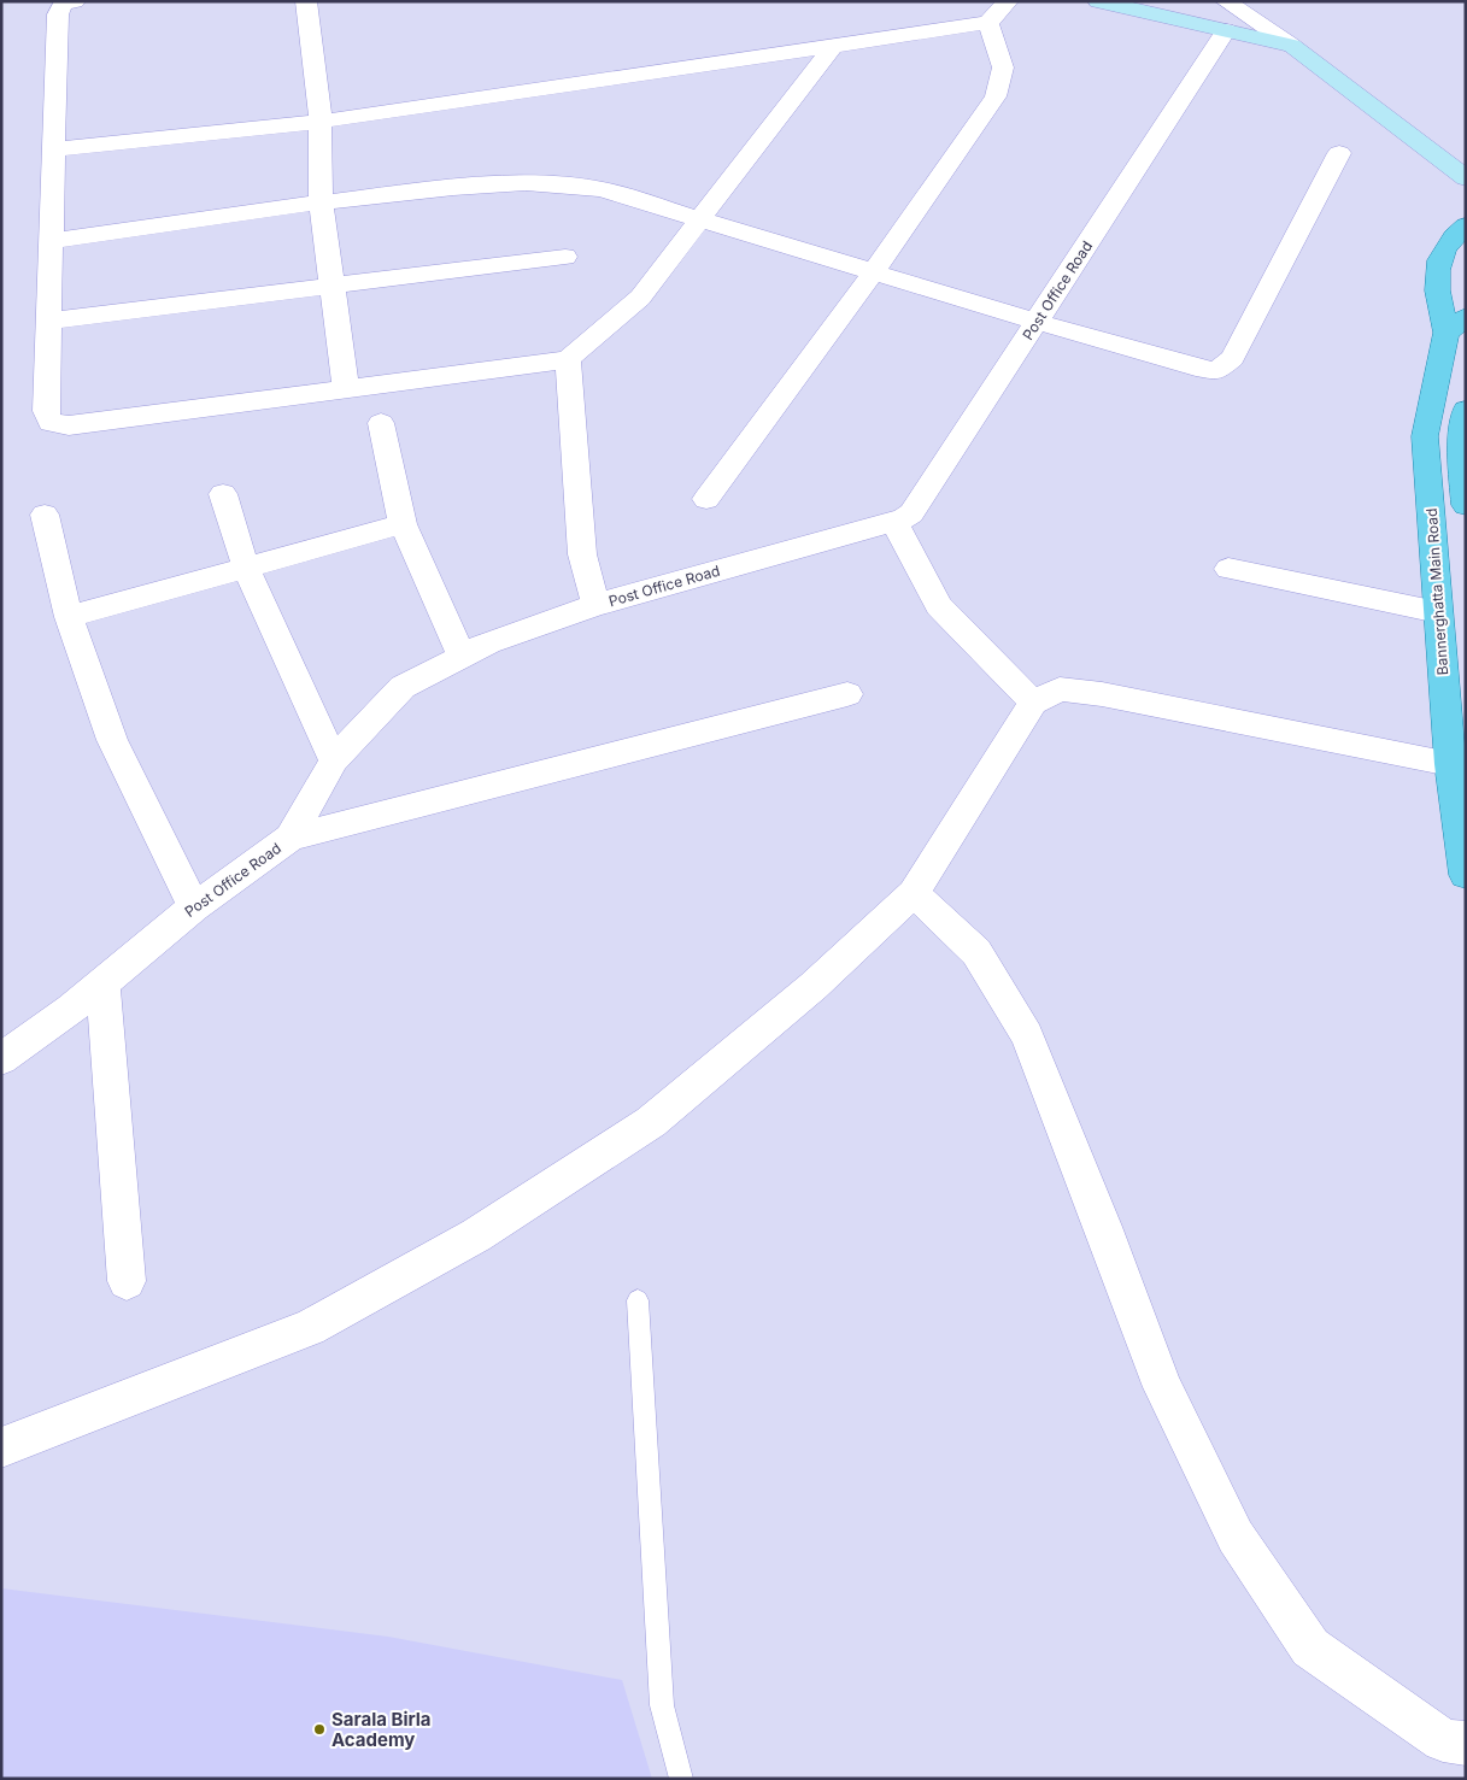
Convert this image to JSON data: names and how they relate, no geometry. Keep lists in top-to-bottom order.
{
  "streets": {
    "main road": ["Bannerghatta Main Road"],
    "street": ["Post Office Road"]
  },
  "places": ["Sarala Birla Academy"]
}
